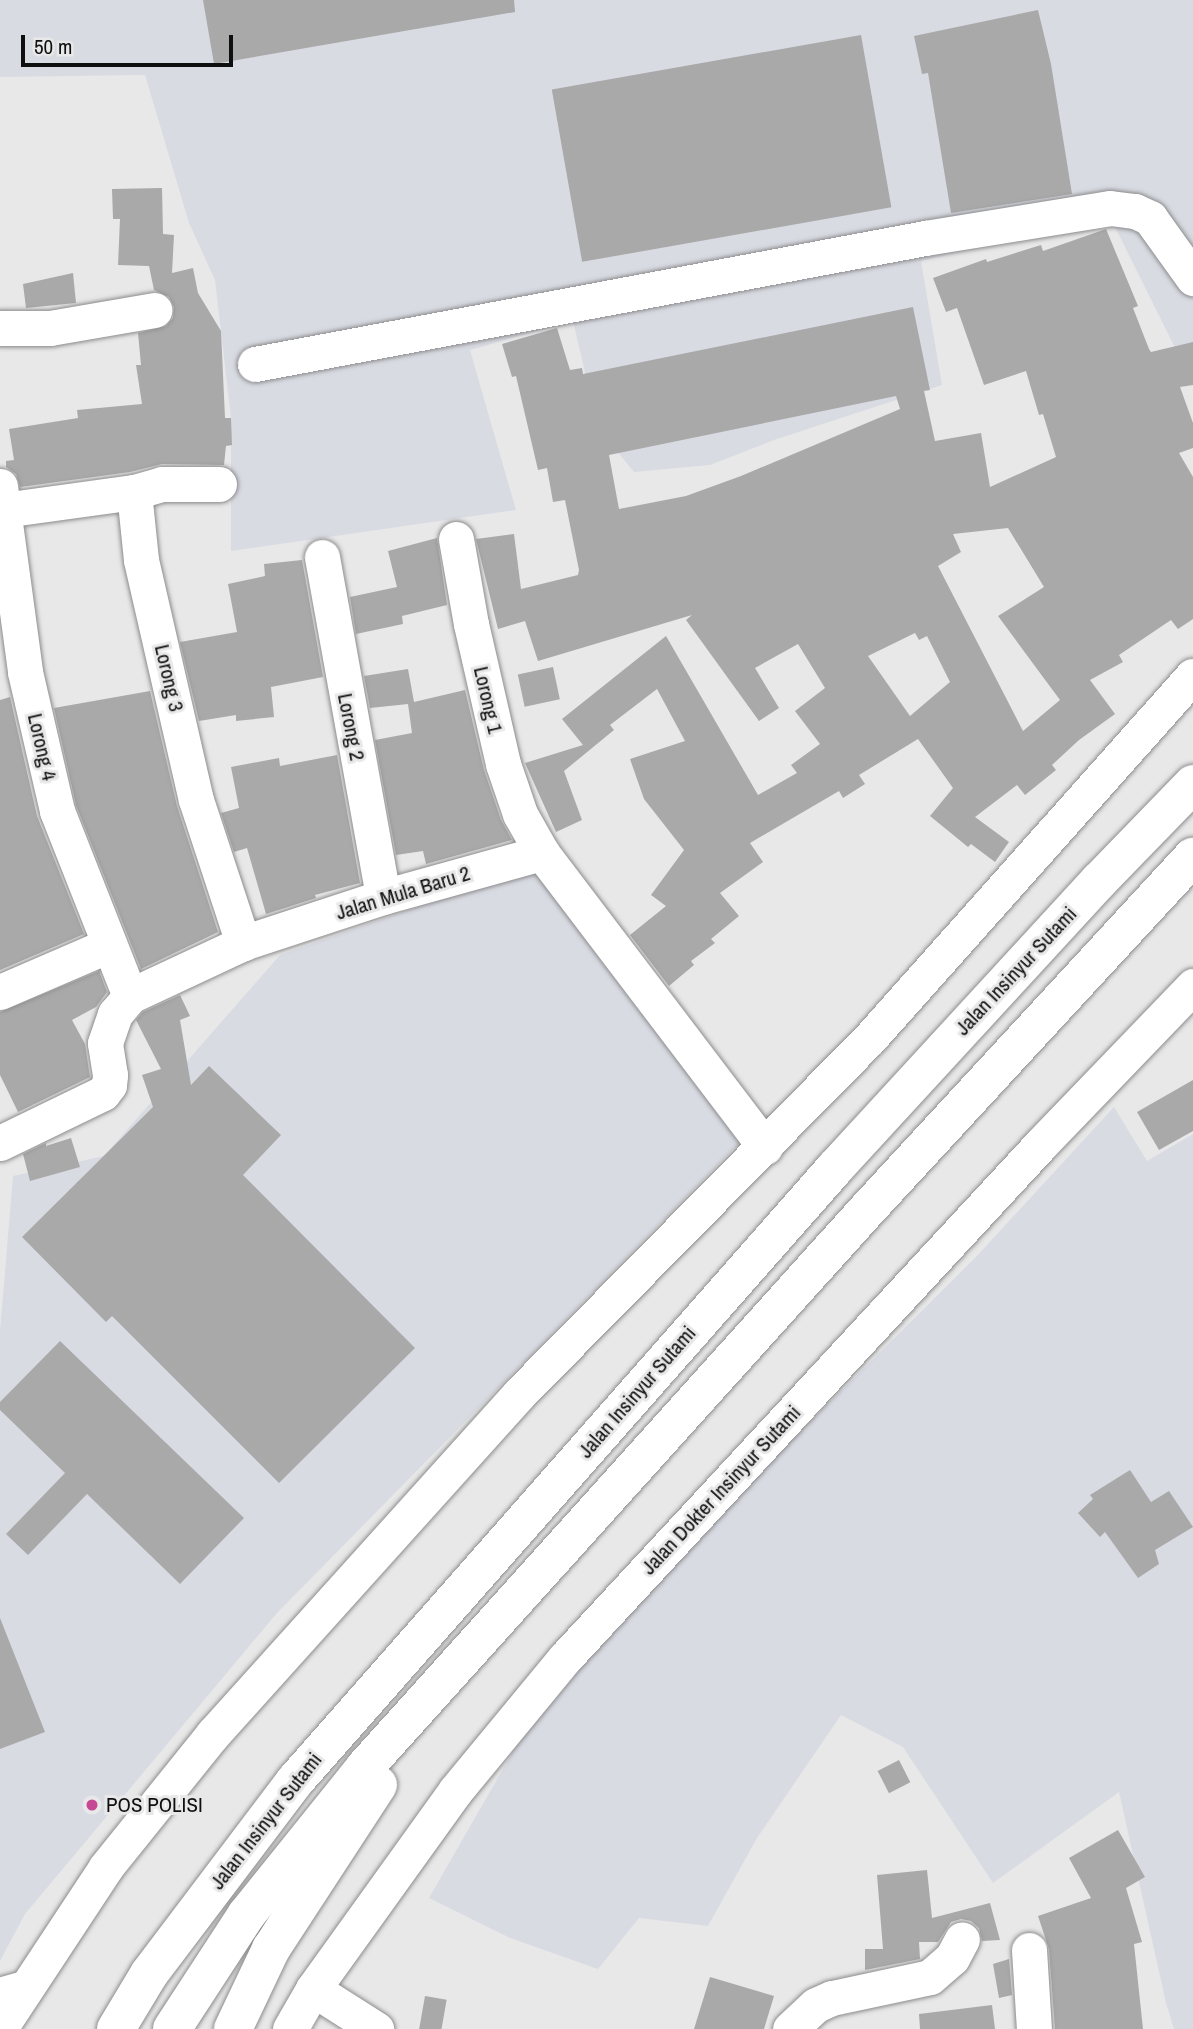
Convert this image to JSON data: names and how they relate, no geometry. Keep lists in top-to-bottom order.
{
  "streets": {
    "highway": ["Jalan Insinyur Sutami"],
    "street": [
      "Lorong 3",
      "Lorong 1",
      "Lorong 2",
      "Lorong 4",
      "Jalan Mula Baru 2",
      "Jalan Dokter Insinyur Sutami"
    ]
  },
  "crossings": [
    ["Lorong 3", "Jalan Mula Baru 2"],
    ["Lorong 1", "Jalan Mula Baru 2"],
    ["Lorong 2", "Jalan Mula Baru 2"],
    ["Lorong 4", "Jalan Mula Baru 2"]
  ],
  "places": ["POS POLISI"],
  "scale_bar": "50 m"
}
